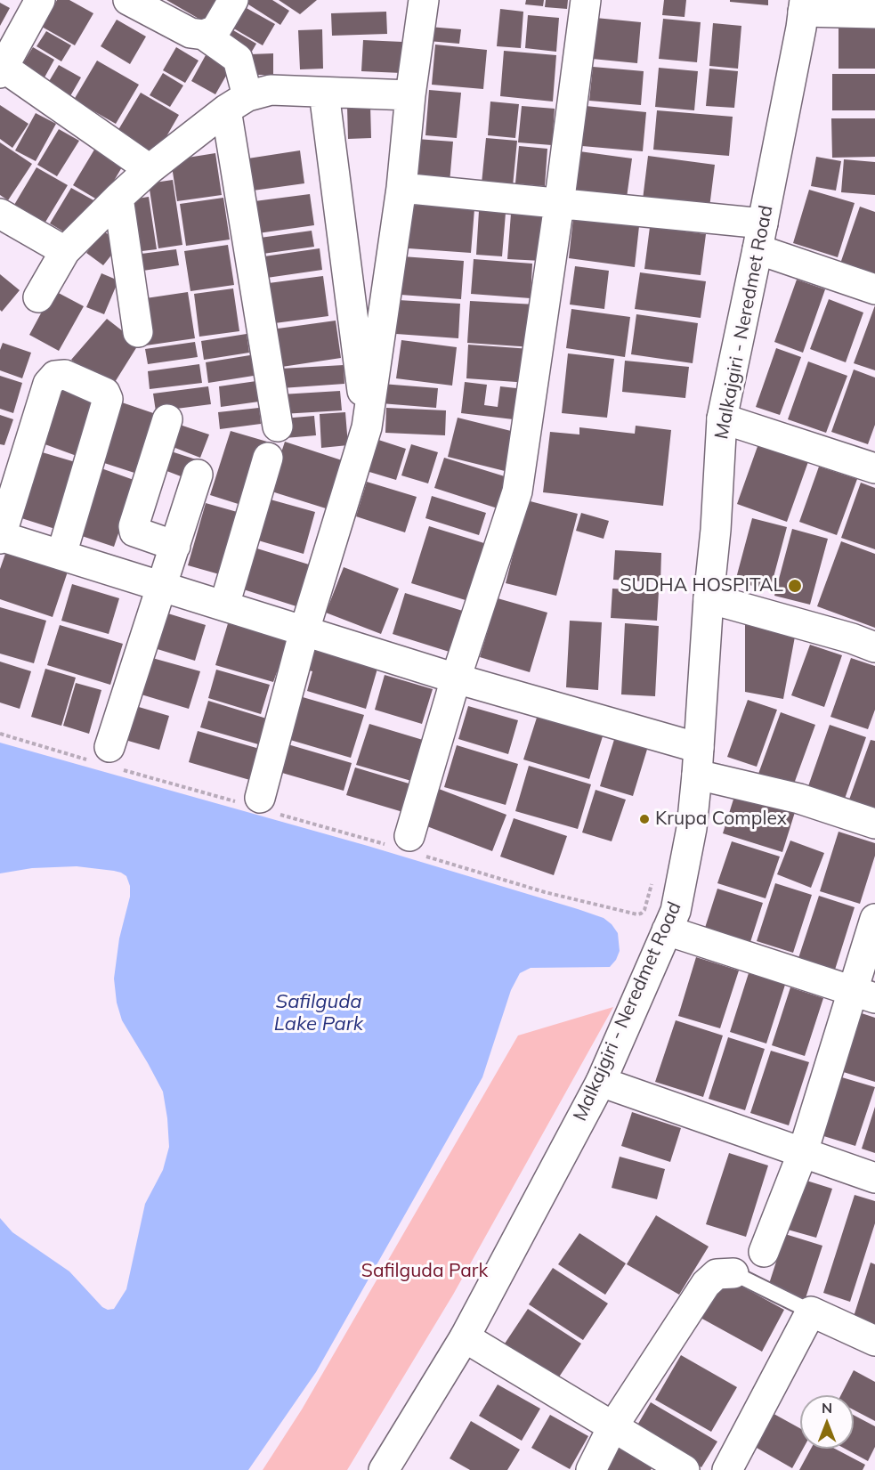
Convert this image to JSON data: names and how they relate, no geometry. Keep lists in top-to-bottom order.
{
  "streets": {
    "street": ["Malkajgiri - Neredmet Road"]
  },
  "water": ["Safilguda Lake Park"],
  "parks": ["Safilguda Park"],
  "places": ["SUDHA HOSPITAL", "Krupa Complex"],
  "north": "top"
}
